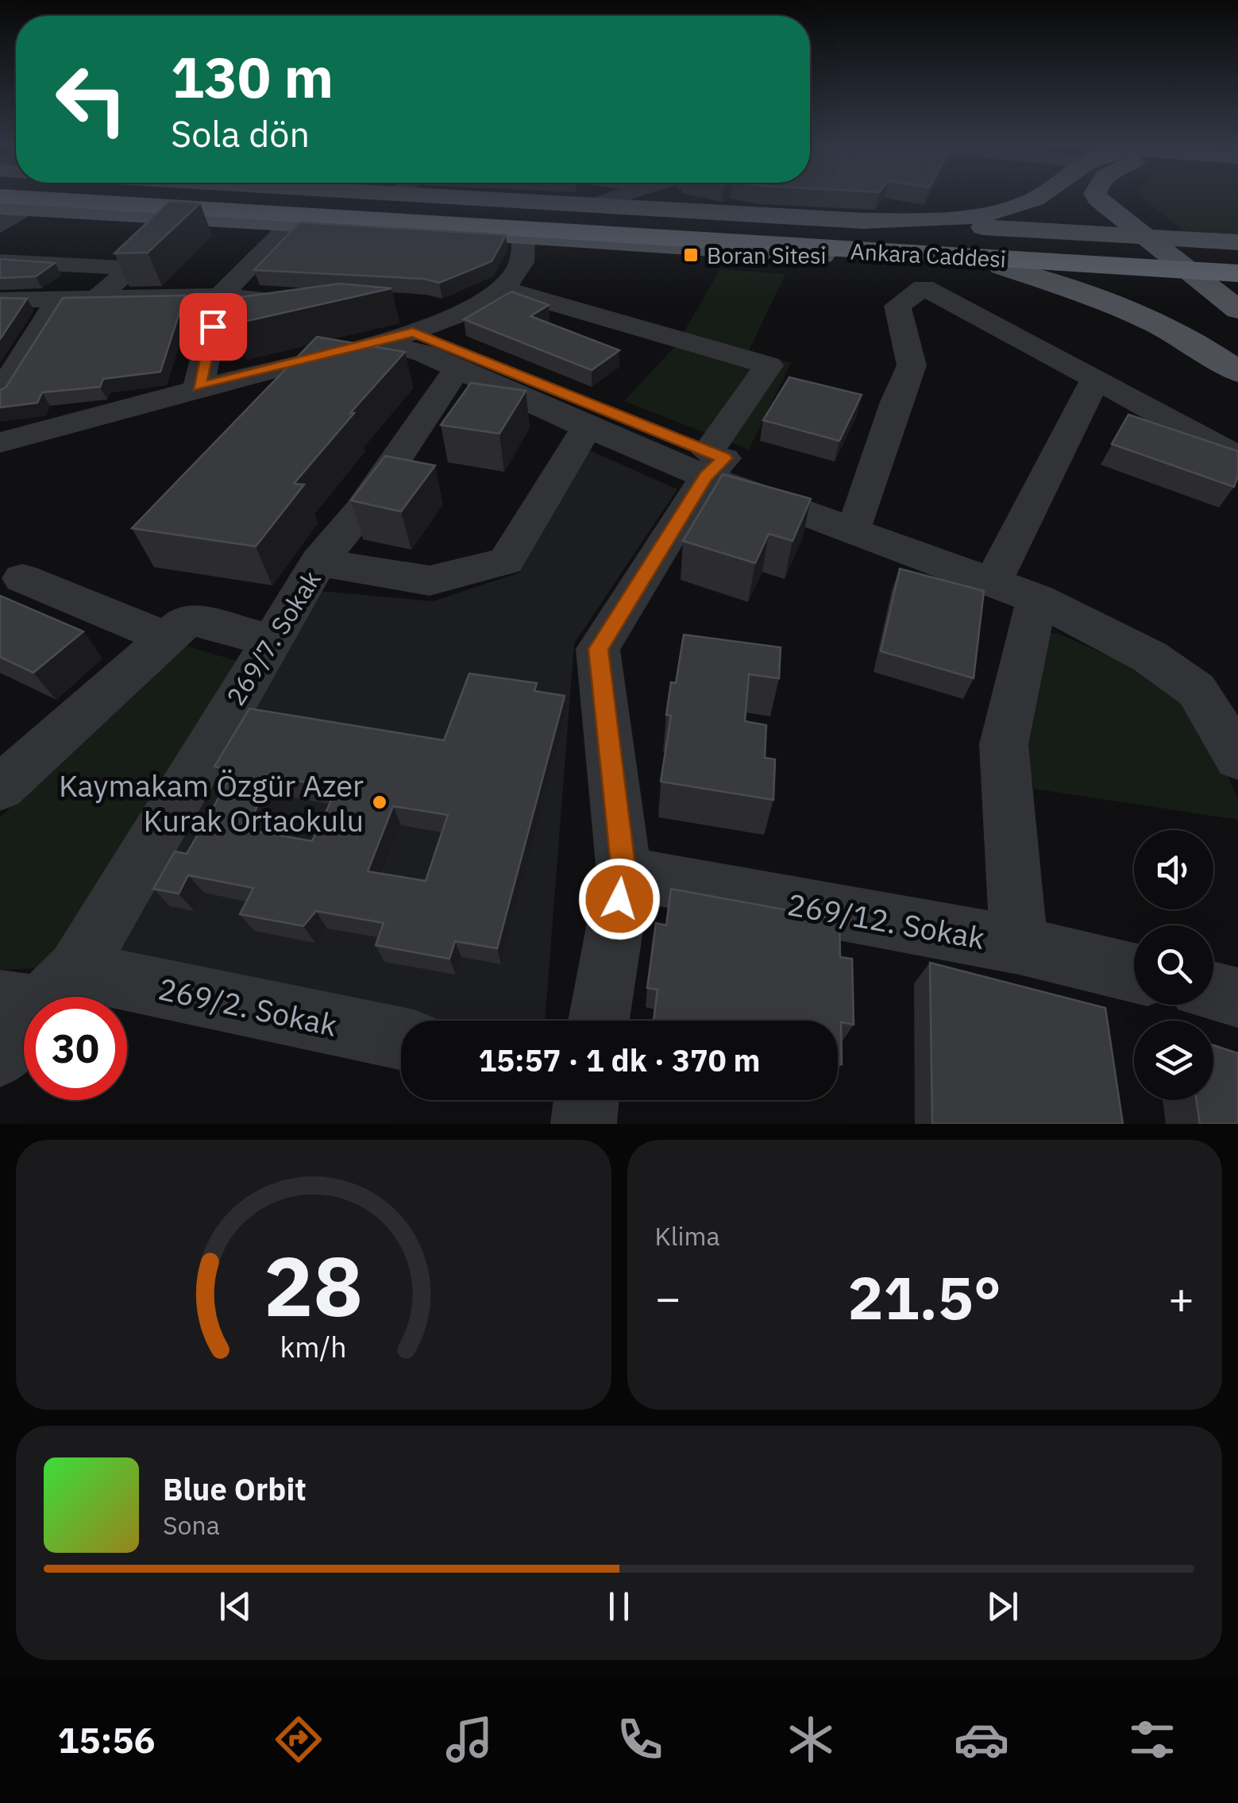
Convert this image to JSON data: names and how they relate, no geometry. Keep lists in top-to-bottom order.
{
  "streets": {
    "highway": ["Ankara Caddesi"],
    "street": ["269/7. Sokak", "269/12. Sokak", "269/2. Sokak"]
  },
  "crossings": [
    ["269/7. Sokak", "269/2. Sokak"]
  ],
  "places": {
    "transit": ["Boran Sitesi"],
    "other": ["Kaymakam Özgür Azer Kurak Ortaokulu"]
  },
  "page": {
    "turn": ["130 m", "Sola dön"],
    "limit": "30",
    "trip": "15:57 · 1 dk · 370 m",
    "tile": "Klima",
    "heat": ["−", "21.5°", "+"],
    "song": ["Blue Orbit", "Sona"],
    "tabs": "15:56",
    "gauge": ["28", "km/h"]
  }
}
